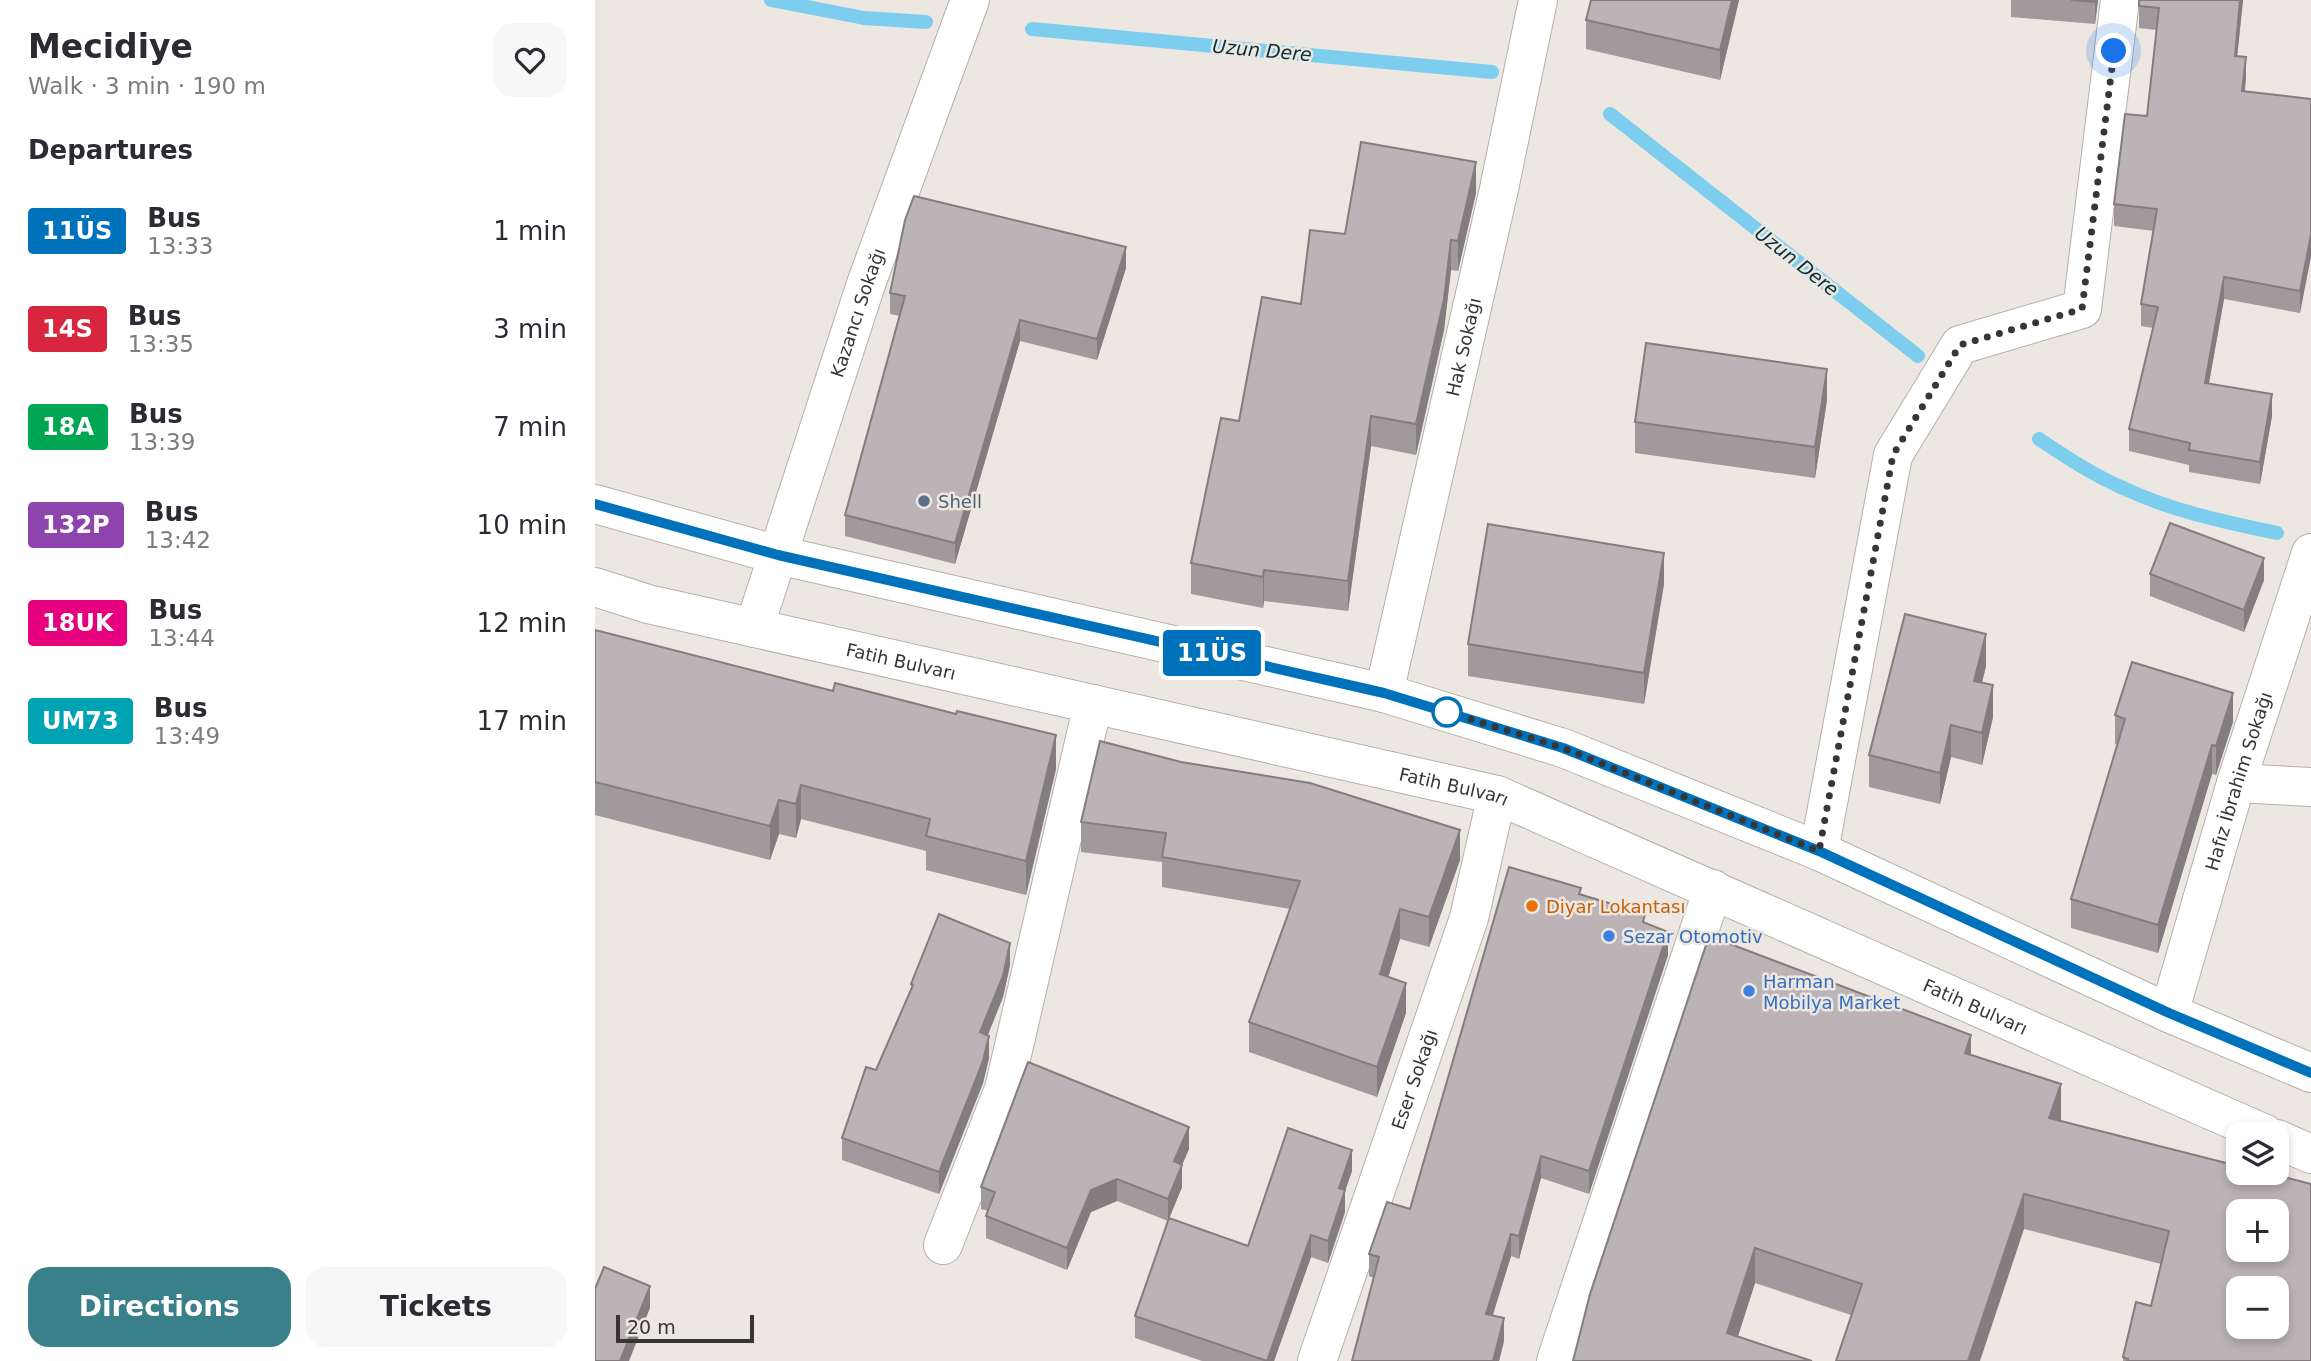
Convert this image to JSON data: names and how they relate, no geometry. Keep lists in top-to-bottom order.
{
  "streets": {
    "street": [
      "Kazancı Sokağı",
      "Hak Sokağı",
      "Fatih Bulvarı",
      "Hafız İbrahim Sokağı",
      "Eser Sokağı"
    ]
  },
  "crossings": [
    ["Kazancı Sokağı", "Fatih Bulvarı"],
    ["Fatih Bulvarı", "Eser Sokağı"]
  ],
  "water": ["Uzun Dere"],
  "places": [
    "Shell",
    "Diyar Lokantası",
    "Sezar Otomotiv",
    "Harman Mobilya Market"
  ],
  "lines": ["bus line 11ÜS"],
  "scale_bar": "20 m",
  "page": {
    "heading": [
      ["Mecidiye", "Walk · 3 min · 190 m"],
      "Departures"
    ],
    "on_map": "11ÜS",
    "list": [
      {
        "mark": "11ÜS",
        "name": "Bus",
        "note": "13:33",
        "value": "1 min"
      },
      {
        "mark": "14S",
        "name": "Bus",
        "note": "13:35",
        "value": "3 min"
      },
      {
        "mark": "18A",
        "name": "Bus",
        "note": "13:39",
        "value": "7 min"
      },
      {
        "mark": "132P",
        "name": "Bus",
        "note": "13:42",
        "value": "10 min"
      },
      {
        "mark": "18UK",
        "name": "Bus",
        "note": "13:44",
        "value": "12 min"
      },
      {
        "mark": "UM73",
        "name": "Bus",
        "note": "13:49",
        "value": "17 min"
      }
    ],
    "map_buttons": ["+", "−"],
    "buttons": ["Directions", "Tickets"],
    "scale": "20 m"
  }
}
